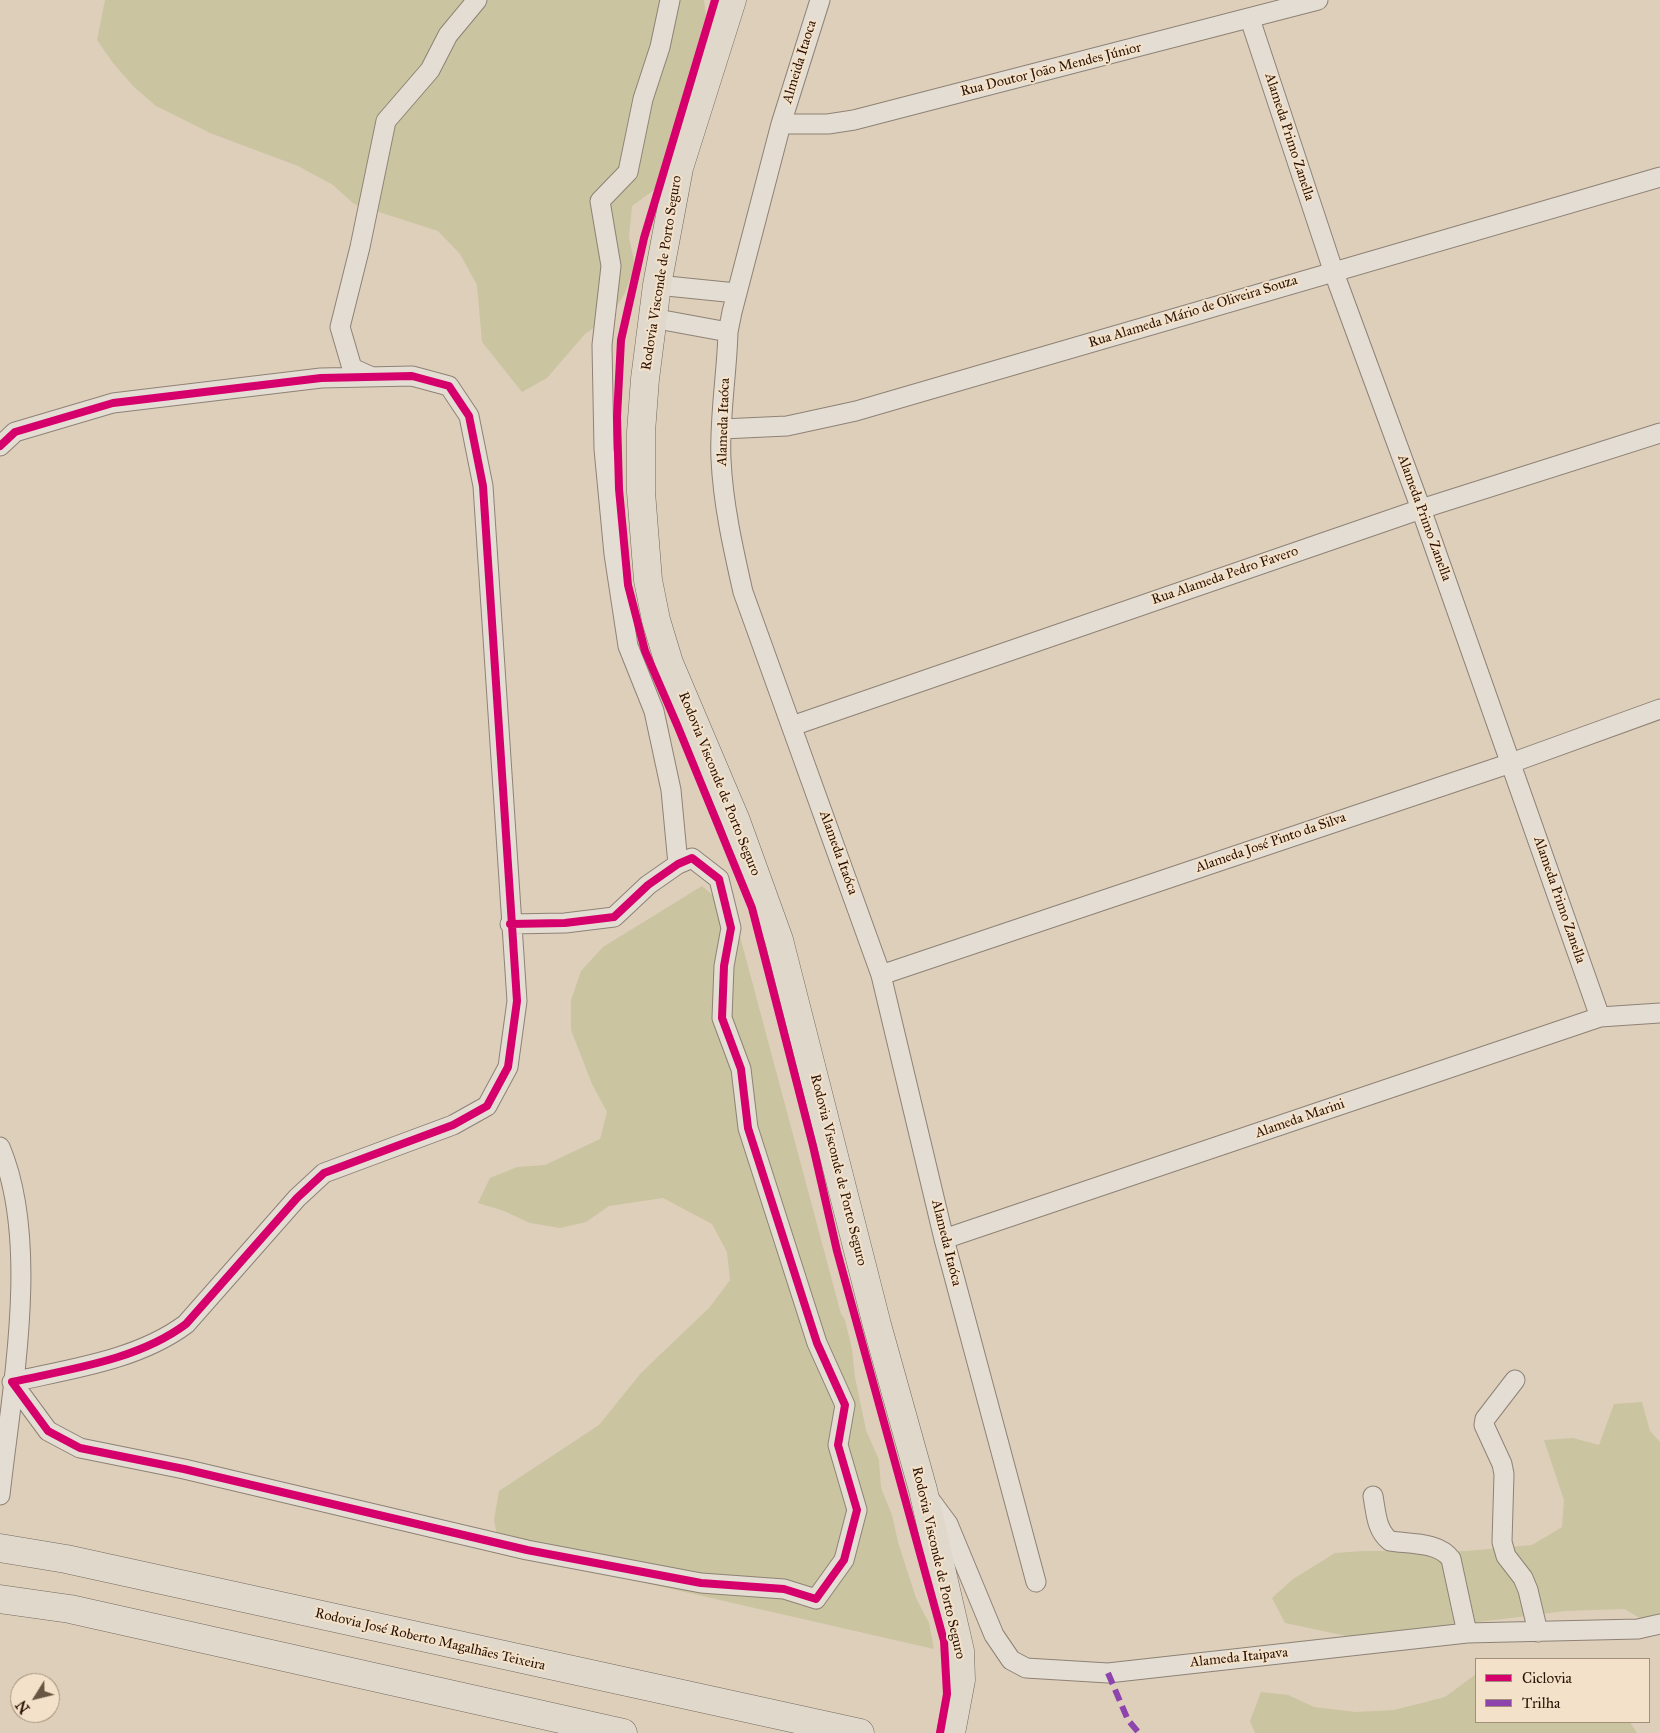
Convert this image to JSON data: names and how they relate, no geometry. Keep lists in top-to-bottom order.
{
  "streets": {
    "main road": ["Rodovia Visconde de Porto Seguro", "Rodovia José Roberto Magalhães Teixeira"],
    "street": [
      "Almeida Itaoca",
      "Rua Doutor João Mendes Júnior",
      "Alameda Primo Zanella",
      "Rua Alameda Mário de Oliveira Souza",
      "Alameda Itaóca",
      "Rua Alameda Pedro Favero",
      "Alameda José Pinto da Silva",
      "Alameda Marini",
      "Alameda Itaipava"
    ]
  },
  "crossings": [
    ["Almeida Itaoca", "Rua Doutor João Mendes Júnior"],
    ["Almeida Itaoca", "Alameda Itaóca"],
    ["Rua Doutor João Mendes Júnior", "Alameda Primo Zanella"],
    ["Rua Doutor João Mendes Júnior", "Alameda Itaóca"],
    ["Alameda Primo Zanella", "Rua Alameda Mário de Oliveira Souza"],
    ["Alameda Primo Zanella", "Rua Alameda Pedro Favero"],
    ["Alameda Primo Zanella", "Alameda José Pinto da Silva"],
    ["Alameda Primo Zanella", "Alameda Marini"],
    ["Rodovia Visconde de Porto Seguro", "Alameda Itaipava"],
    ["Rua Alameda Mário de Oliveira Souza", "Alameda Itaóca"],
    ["Alameda Itaóca", "Rua Alameda Pedro Favero"],
    ["Alameda Itaóca", "Alameda José Pinto da Silva"],
    ["Alameda Itaóca", "Alameda Marini"]
  ],
  "legend": ["Ciclovia", "Trilha"],
  "north": "bottom left"
}
